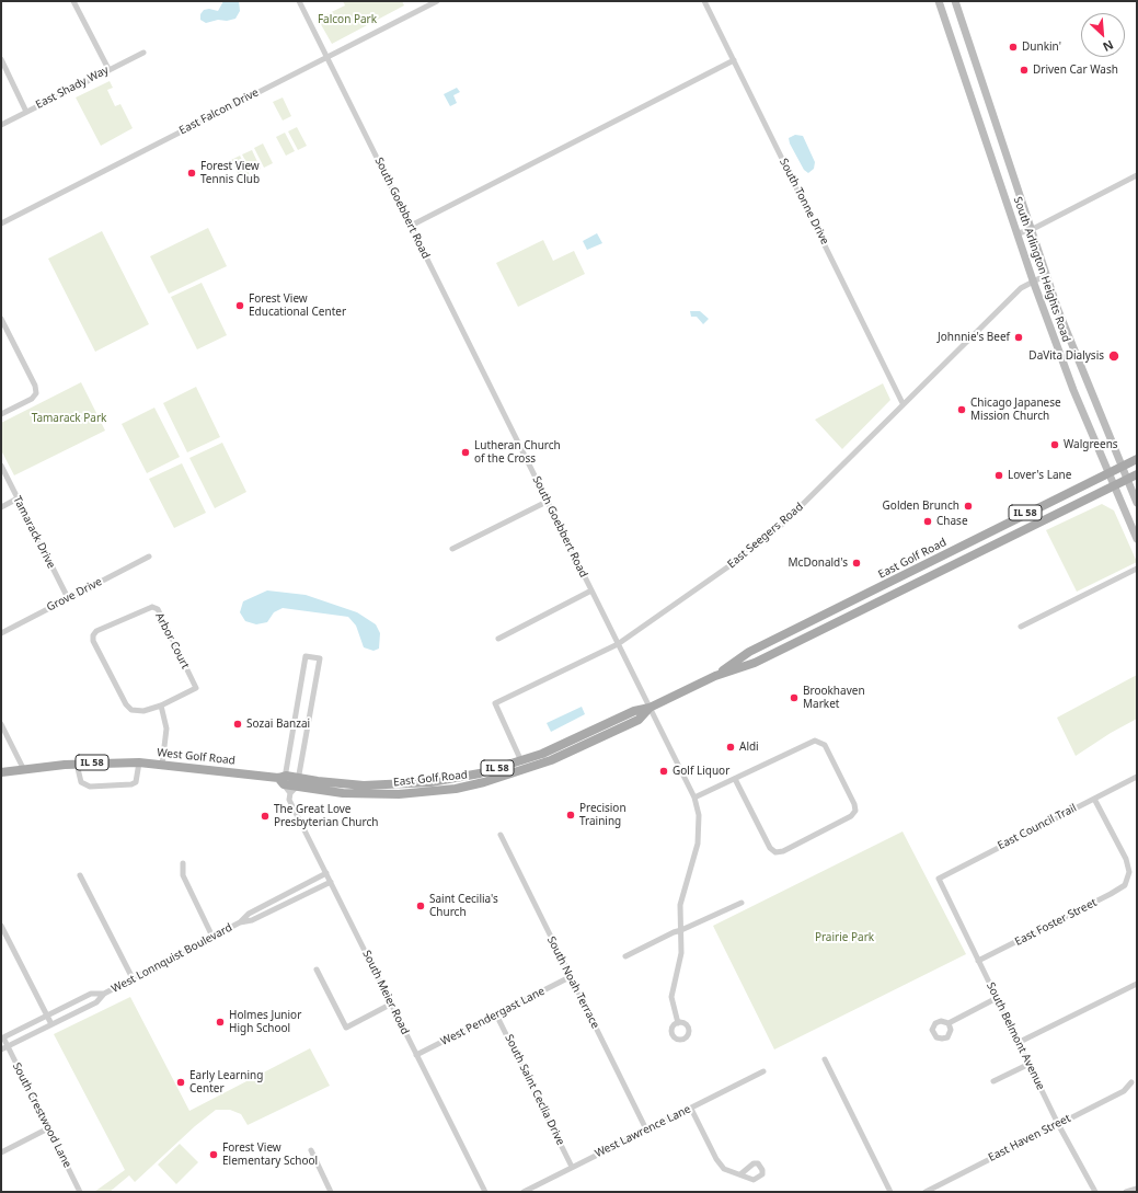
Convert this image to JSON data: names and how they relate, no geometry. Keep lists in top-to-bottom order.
{
  "streets": {
    "main road": [
      "South Arlington Heights Road",
      "IL 58",
      "East Golf Road",
      "West Golf Road"
    ],
    "street": [
      "East Shady Way",
      "East Falcon Drive",
      "South Tonne Drive",
      "South Goebbert Road",
      "Tamarack Drive",
      "East Seegers Road",
      "Grove Drive",
      "Arbor Court",
      "East Council Trail",
      "East Foster Street",
      "West Lonnquist Boulevard",
      "South Noah Terrace",
      "South Meier Road",
      "West Pendergast Lane",
      "South Belmont Avenue",
      "South Saint Ceclia Drive",
      "South Crestwood Lane",
      "West Lawrence Lane",
      "East Haven Street"
    ]
  },
  "crossings": [
    ["East Falcon Drive", "South Goebbert Road"],
    ["South Tonne Drive", "East Seegers Road"],
    ["South Goebbert Road", "East Seegers Road"],
    ["South Goebbert Road", "East Golf Road"],
    ["South Arlington Heights Road", "IL 58"],
    ["South Arlington Heights Road", "East Seegers Road"],
    ["South Arlington Heights Road", "East Golf Road"],
    ["IL 58", "East Golf Road"],
    ["Tamarack Drive", "Grove Drive"],
    ["East Seegers Road", "East Golf Road"],
    ["East Golf Road", "West Golf Road"],
    ["East Golf Road", "South Meier Road"],
    ["East Council Trail", "East Foster Street"],
    ["East Council Trail", "South Belmont Avenue"],
    ["East Foster Street", "South Belmont Avenue"],
    ["West Lonnquist Boulevard", "South Meier Road"],
    ["West Lonnquist Boulevard", "South Crestwood Lane"],
    ["South Noah Terrace", "West Pendergast Lane"],
    ["South Noah Terrace", "West Lawrence Lane"],
    ["South Meier Road", "West Pendergast Lane"],
    ["West Pendergast Lane", "South Saint Ceclia Drive"],
    ["South Belmont Avenue", "East Haven Street"],
    ["South Saint Ceclia Drive", "West Lawrence Lane"]
  ],
  "parks": ["Falcon Park", "Tamarack Park", "Prairie Park"],
  "places": [
    "Dunkin'",
    "Driven Car Wash",
    "Forest View Tennis Club",
    "Forest View Educational Center",
    "Johnnie's Beef",
    "DaVita Dialysis",
    "Chicago Japanese Mission Church",
    "Walgreens",
    "Lutheran Church of the Cross",
    "Lover's Lane",
    "Golden Brunch",
    "Chase",
    "McDonald's",
    "Brookhaven Market",
    "Sozai Banzai",
    "Aldi",
    "Golf Liquor",
    "Precision Training",
    "The Great Love Presbyterian Church",
    "Saint Cecilia's Church",
    "Holmes Junior High School",
    "Early Learning Center",
    "Forest View Elementary School"
  ],
  "north": "bottom right"
}
